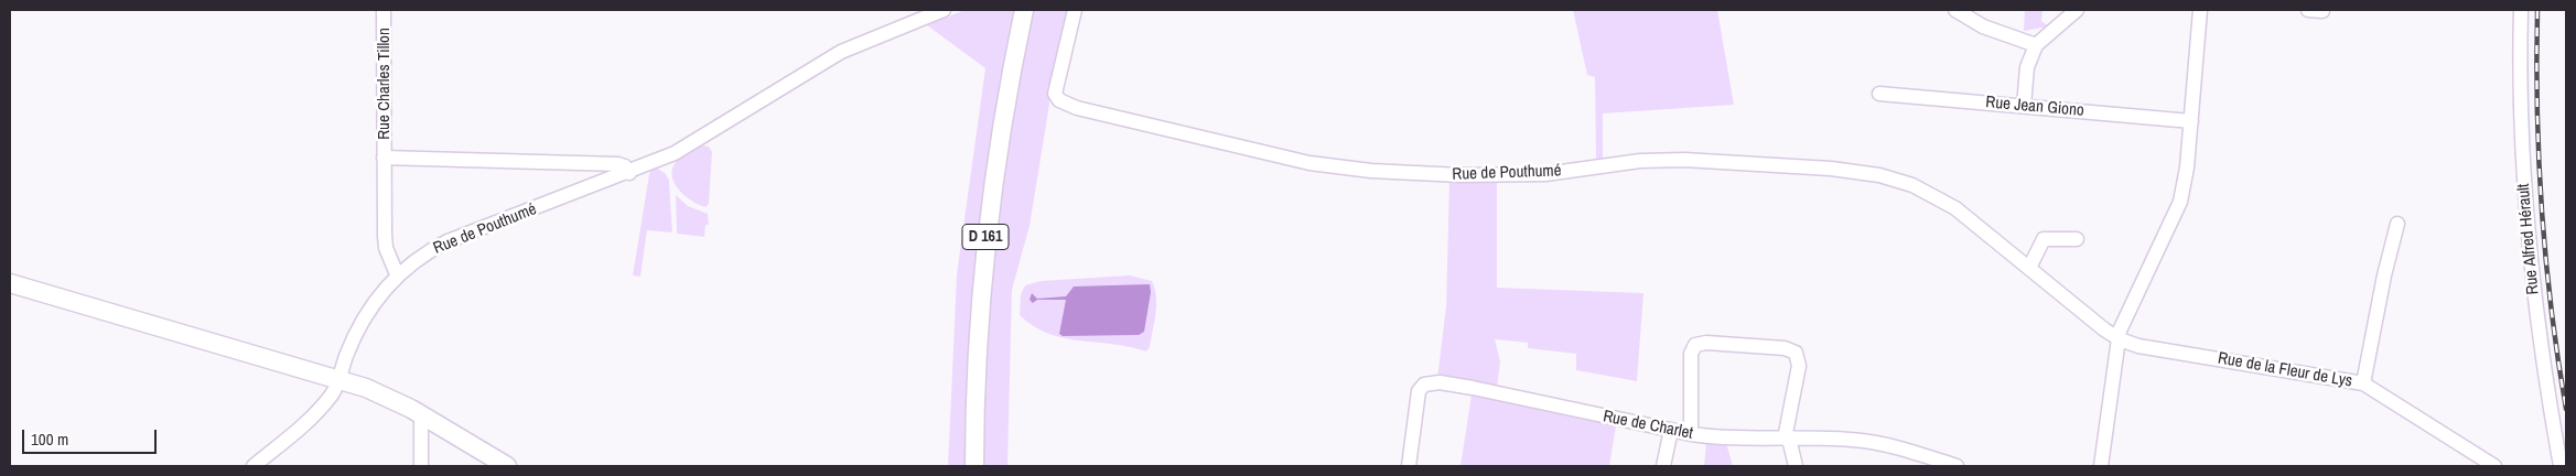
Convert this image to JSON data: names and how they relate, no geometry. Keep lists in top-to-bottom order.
{
  "streets": {
    "main road": ["D 161"],
    "street": [
      "Rue Charles Tillon",
      "Rue Jean Giono",
      "Rue de Pouthumé",
      "Rue Alfred Hérault",
      "Rue de la Fleur de Lys",
      "Rue de Charlet"
    ]
  },
  "crossings": [
    ["Rue Charles Tillon", "Rue de Pouthumé"],
    ["Rue de Pouthumé", "Rue de la Fleur de Lys"]
  ],
  "scale_bar": "100 m"
}
